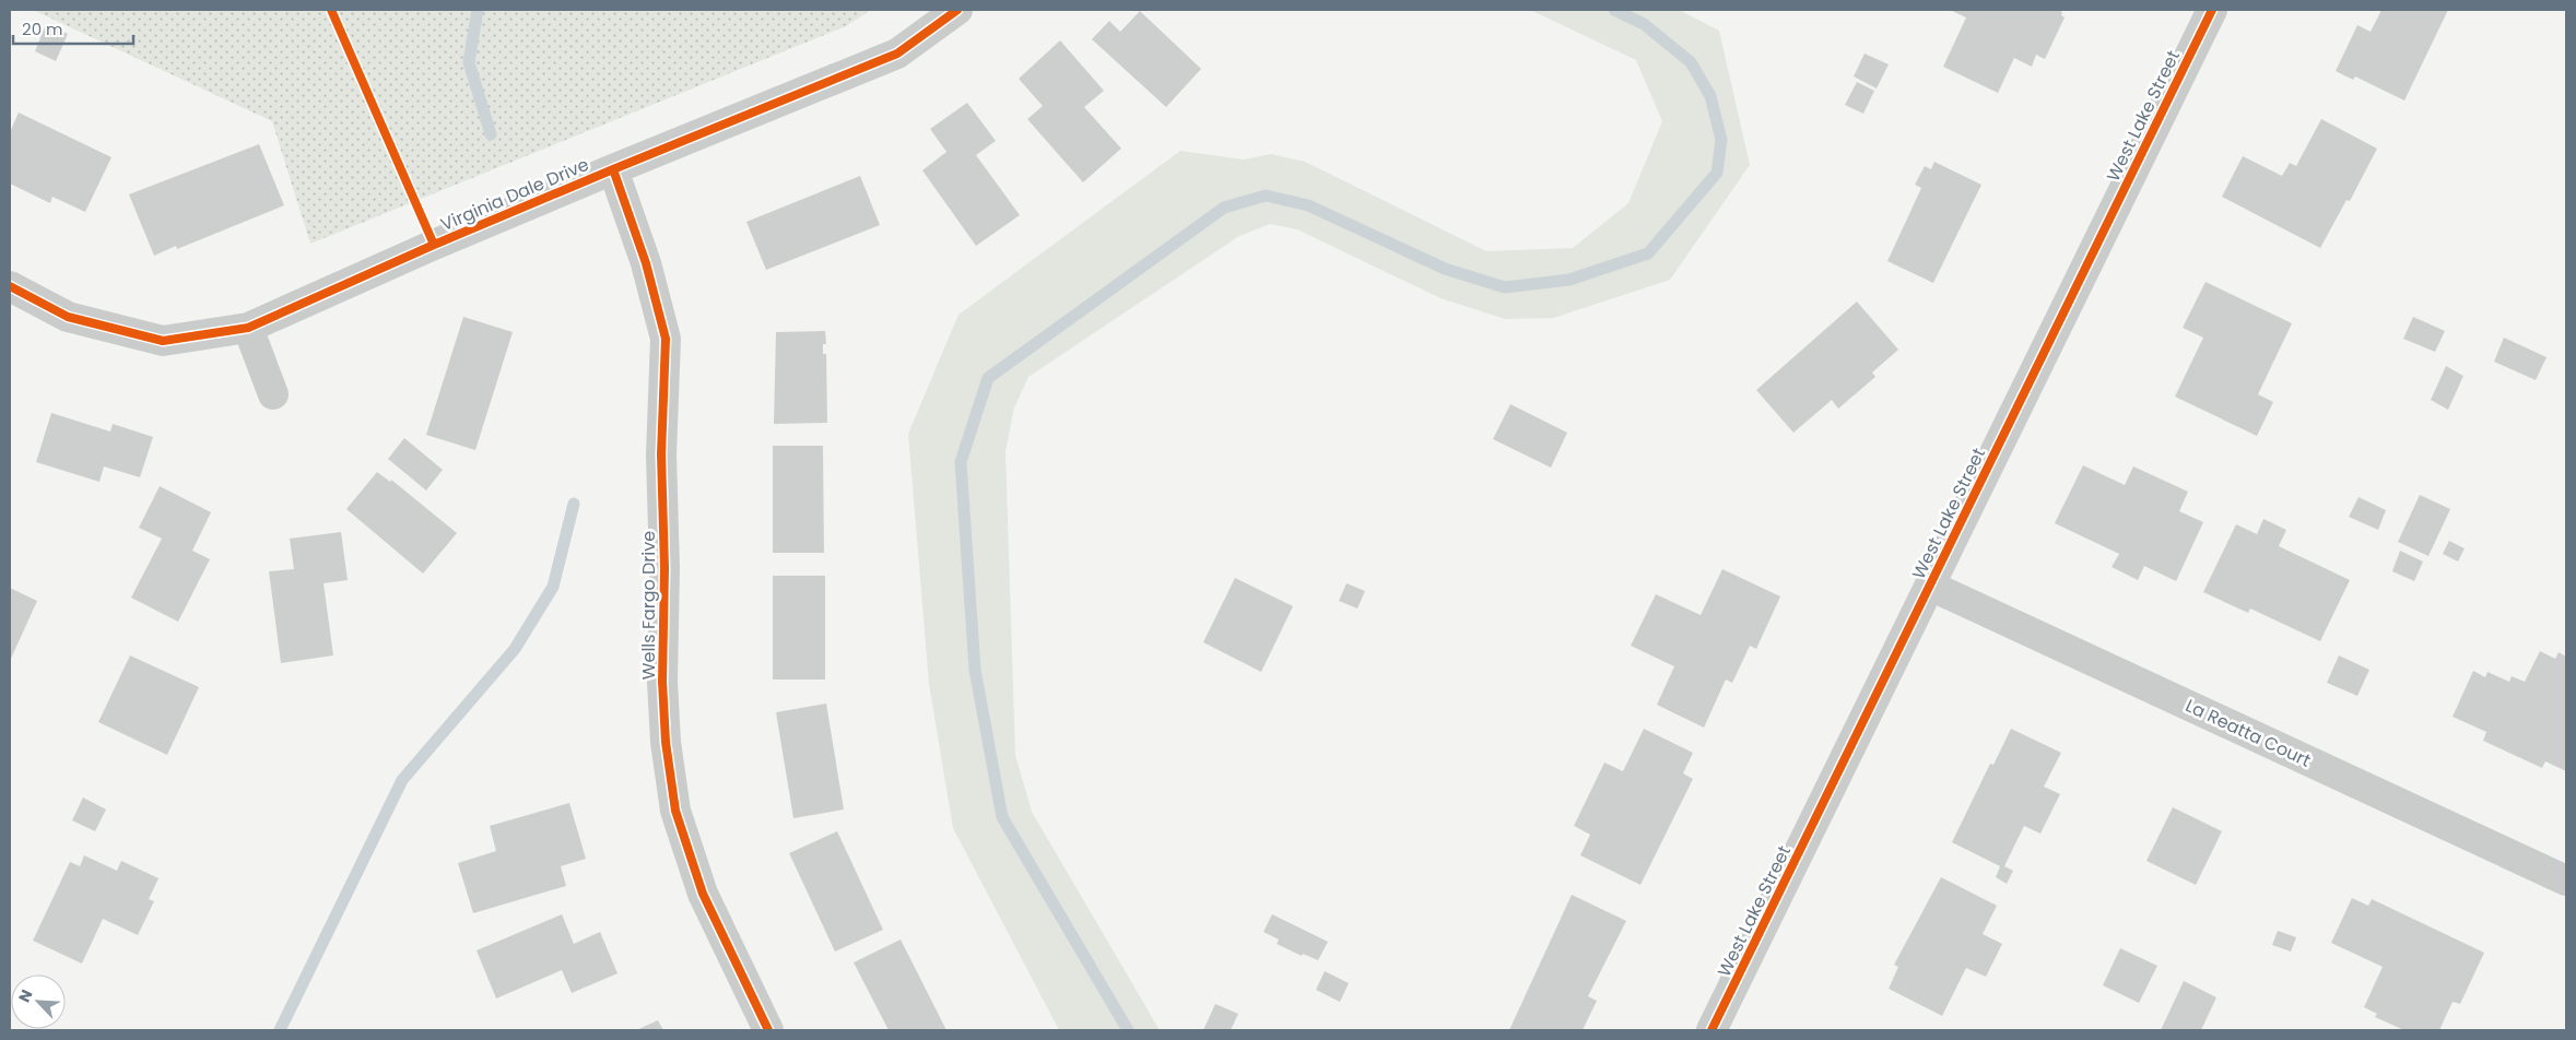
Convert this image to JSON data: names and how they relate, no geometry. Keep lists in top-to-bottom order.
{
  "streets": {
    "street": [
      "West Lake Street",
      "Virginia Dale Drive",
      "Wells Fargo Drive",
      "La Reatta Court"
    ]
  },
  "crossings": [
    ["West Lake Street", "La Reatta Court"],
    ["Virginia Dale Drive", "Wells Fargo Drive"]
  ],
  "scale_bar": "20 m",
  "north": "top left"
}
